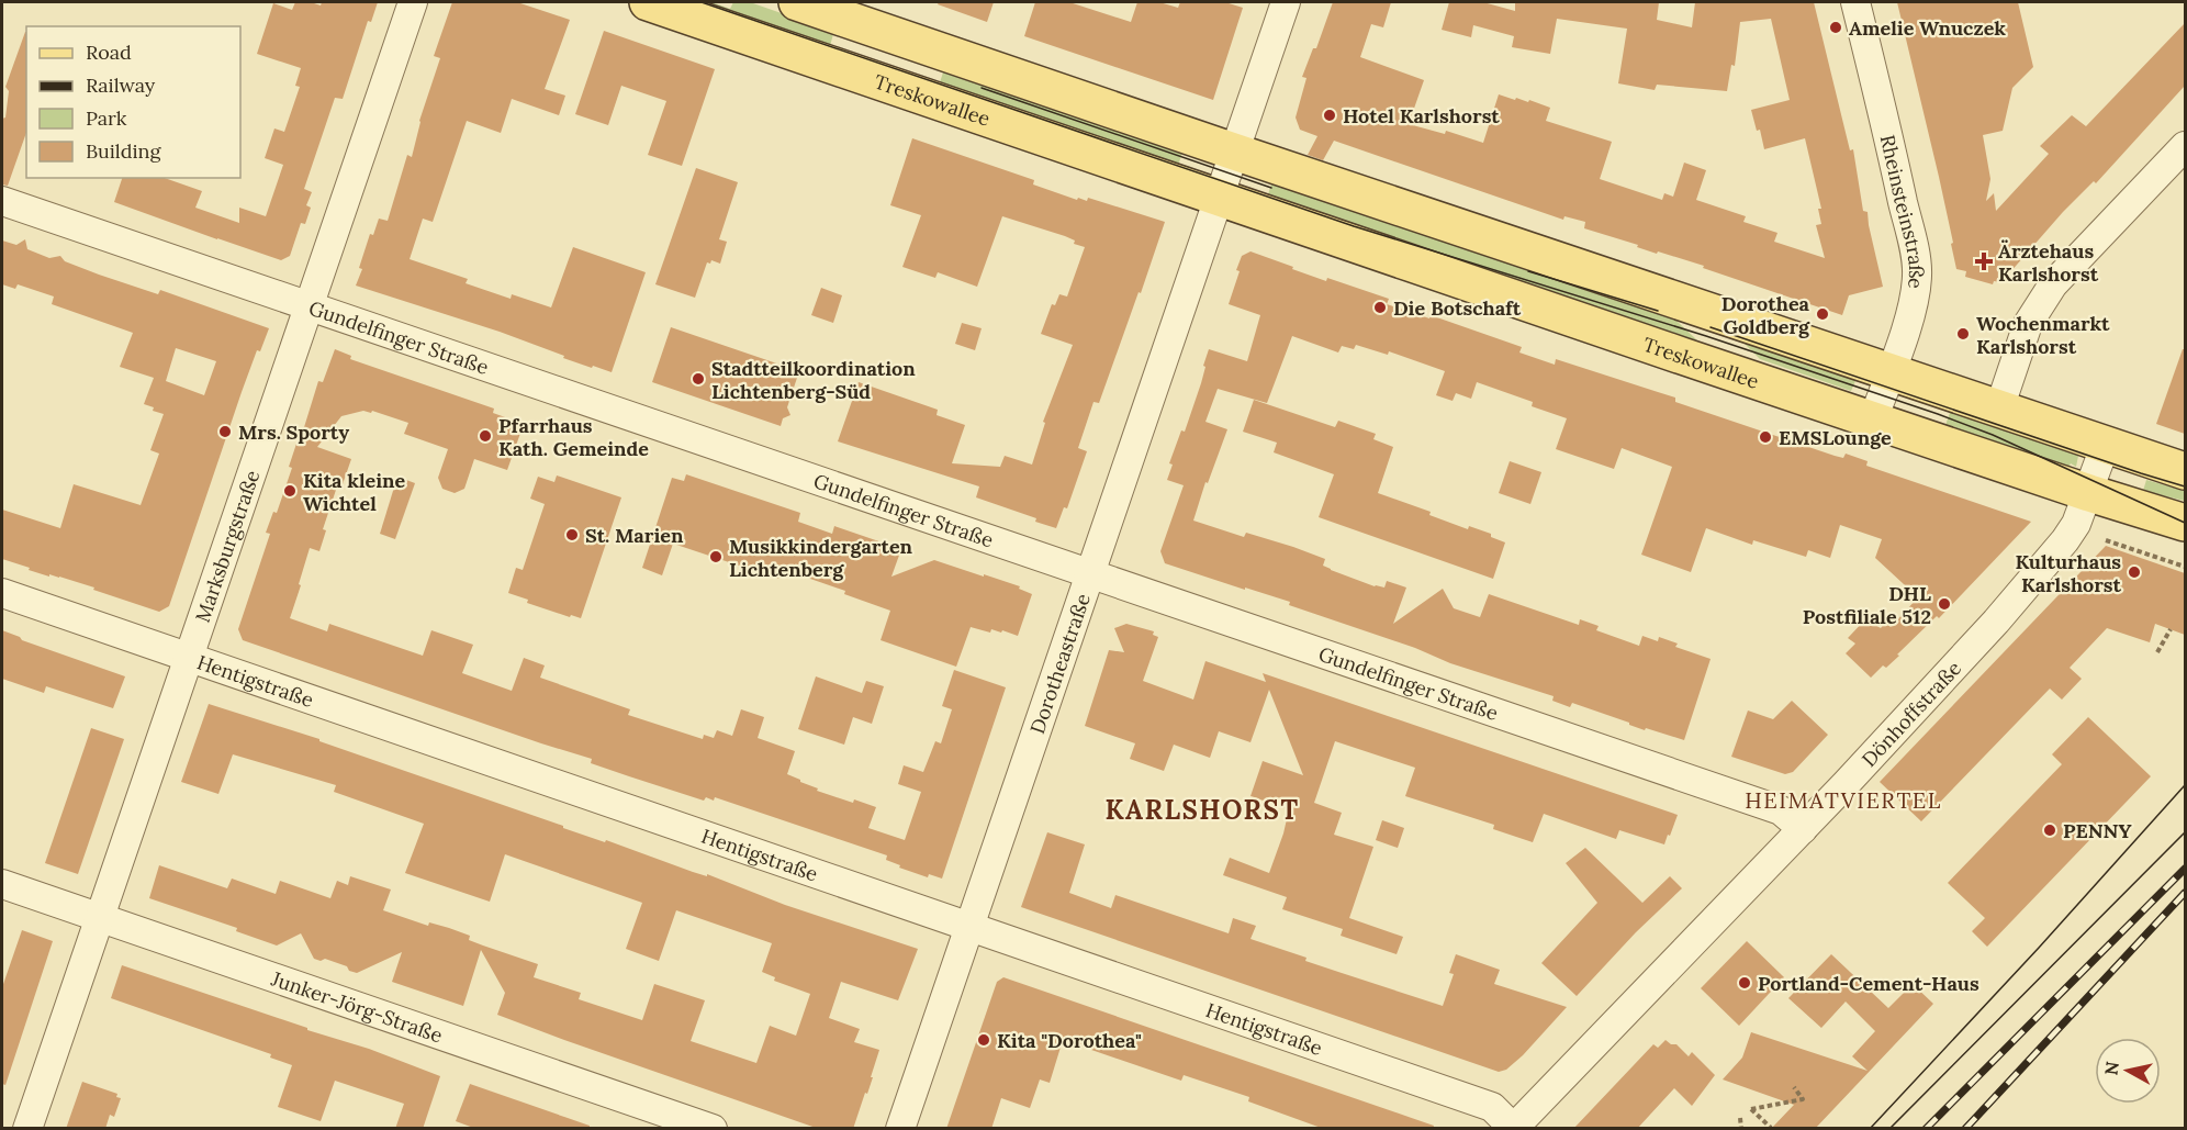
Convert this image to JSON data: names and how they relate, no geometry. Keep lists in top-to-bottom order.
{
  "streets": {
    "main road": ["Treskowallee"],
    "street": [
      "Rheinsteinstraße",
      "Gundelfinger Straße",
      "Marksburgstraße",
      "Dorotheastraße",
      "Hentigstraße",
      "Dönhoffstraße",
      "Junker-Jörg-Straße"
    ]
  },
  "crossings": [
    ["Treskowallee", "Rheinsteinstraße"],
    ["Treskowallee", "Dorotheastraße"],
    ["Treskowallee", "Dönhoffstraße"],
    ["Gundelfinger Straße", "Marksburgstraße"],
    ["Gundelfinger Straße", "Dorotheastraße"],
    ["Gundelfinger Straße", "Dönhoffstraße"],
    ["Marksburgstraße", "Hentigstraße"],
    ["Marksburgstraße", "Junker-Jörg-Straße"],
    ["Dorotheastraße", "Hentigstraße"],
    ["Hentigstraße", "Dönhoffstraße"]
  ],
  "districts": ["HEIMATVIERTEL", "KARLSHORST"],
  "places": {
    "other": [
      "Amelie Wnuczek",
      "Hotel Karlshorst",
      "Die Botschaft",
      "Dorothea Goldberg",
      "Wochenmarkt Karlshorst",
      "Stadtteilkoordination Lichtenberg-Süd",
      "Mrs. Sporty",
      "Pfarrhaus Kath. Gemeinde",
      "EMSLounge",
      "Kita kleine Wichtel",
      "St. Marien",
      "Musikkindergarten Lichtenberg",
      "Kulturhaus Karlshorst",
      "DHL Postfiliale 512",
      "PENNY",
      "Portland-Cement-Haus",
      "Kita \"Dorothea\""
    ],
    "health": ["Ärztehaus Karlshorst"]
  },
  "legend": [
    "Road",
    "Railway",
    "Park",
    "Building"
  ],
  "north": "left"
}
